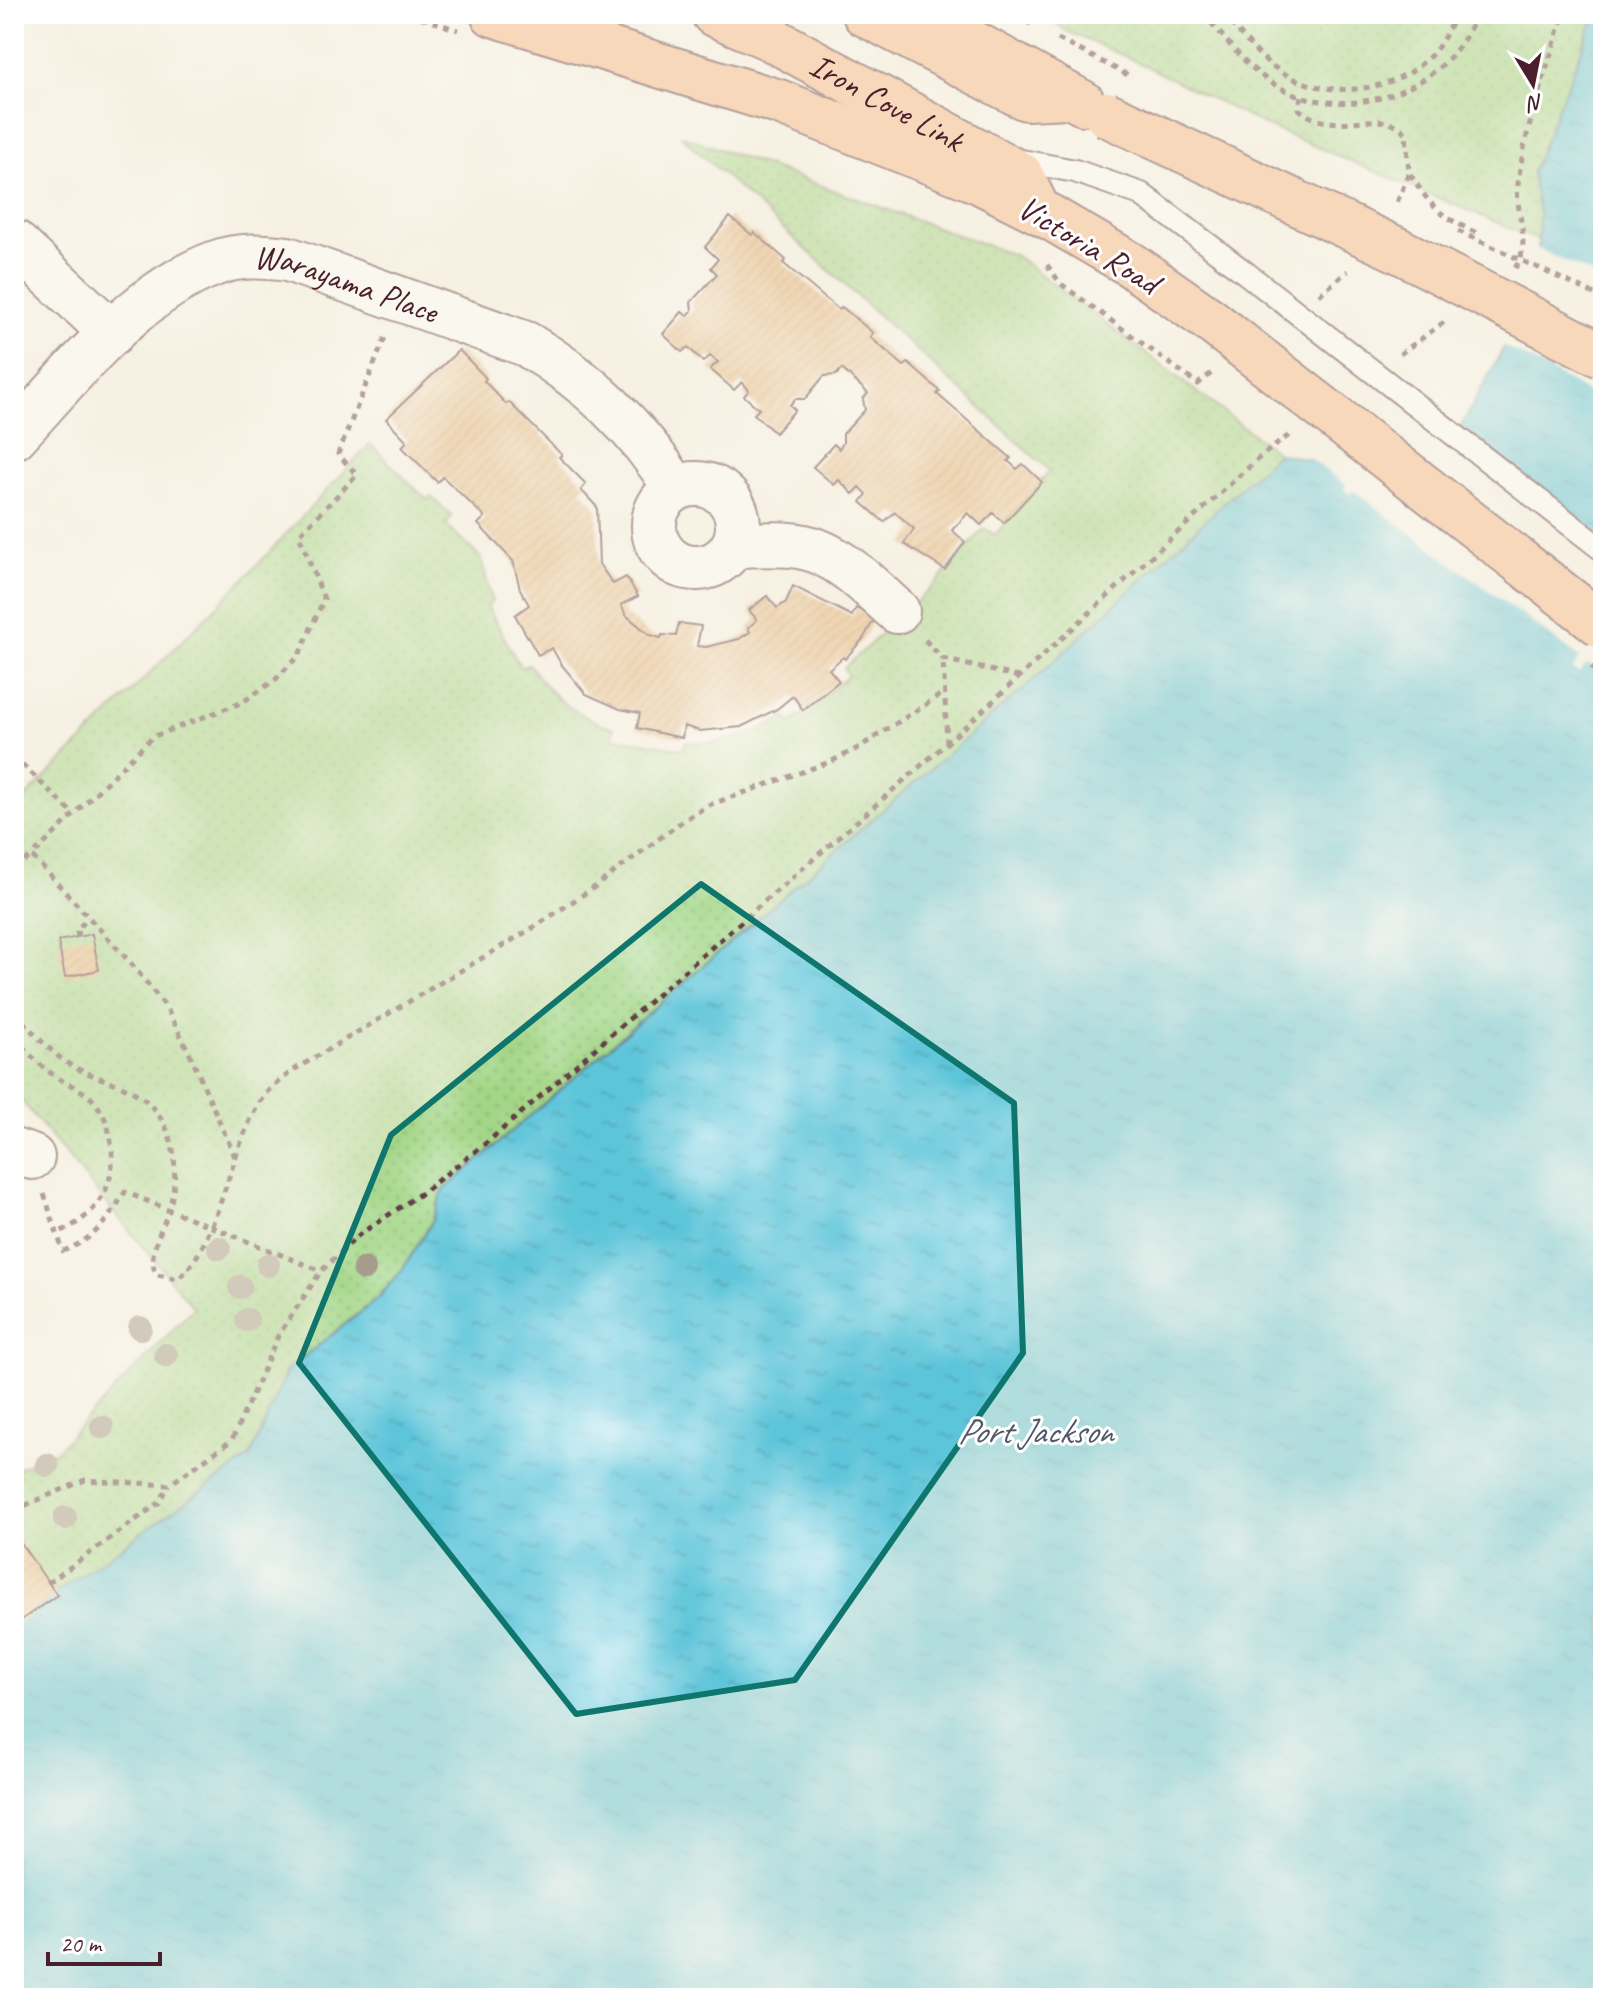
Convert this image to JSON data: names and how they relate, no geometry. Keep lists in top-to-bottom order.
{
  "streets": {
    "highway": ["Iron Cove Link", "Victoria Road"],
    "street": ["Warayama Place"]
  },
  "crossings": [
    ["Iron Cove Link", "Victoria Road"]
  ],
  "water": ["Port Jackson"],
  "scale_bar": "20 m",
  "north": "bottom"
}
